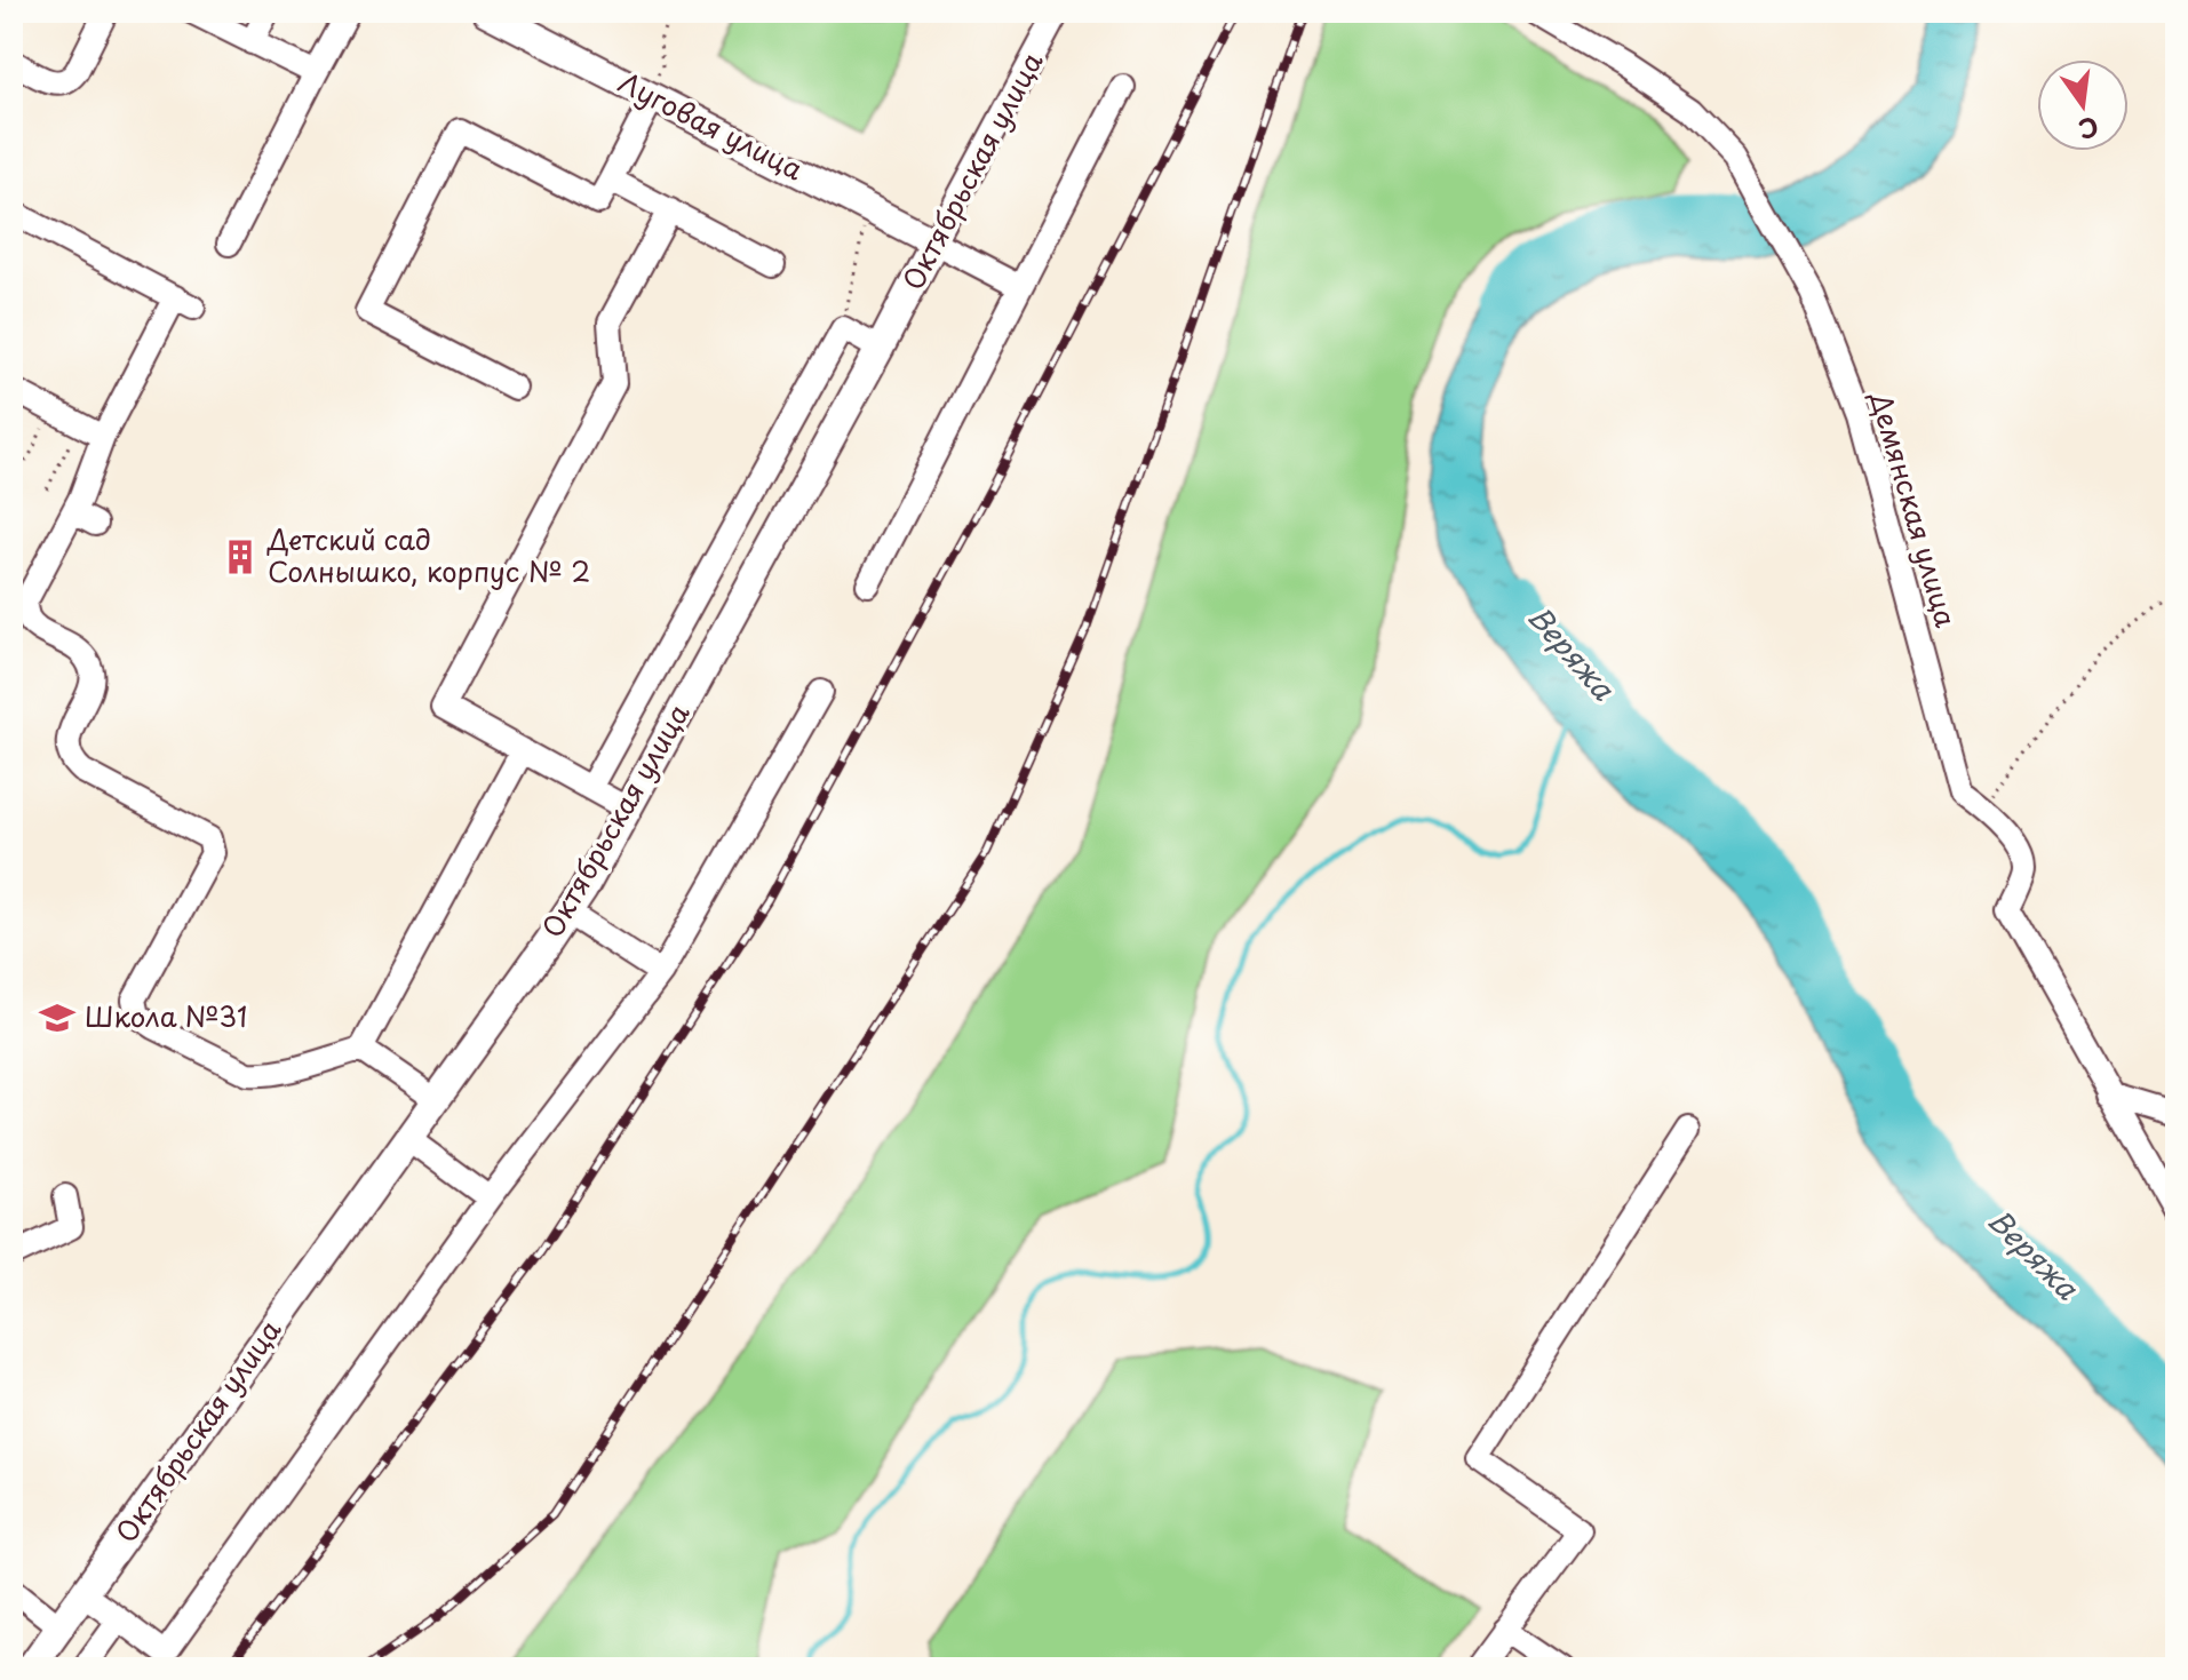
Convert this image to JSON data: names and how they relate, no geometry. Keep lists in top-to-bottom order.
{
  "streets": {
    "main road": ["Луговая улица", "Октябрьская улица"],
    "street": ["Демянская улица"]
  },
  "crossings": [
    ["Луговая улица", "Октябрьская улица"]
  ],
  "water": ["Веряжа"],
  "places": {
    "building": ["Детский сад Солнышко, корпус № 2"],
    "school or university": ["Школа №31"]
  },
  "north": "bottom"
}
